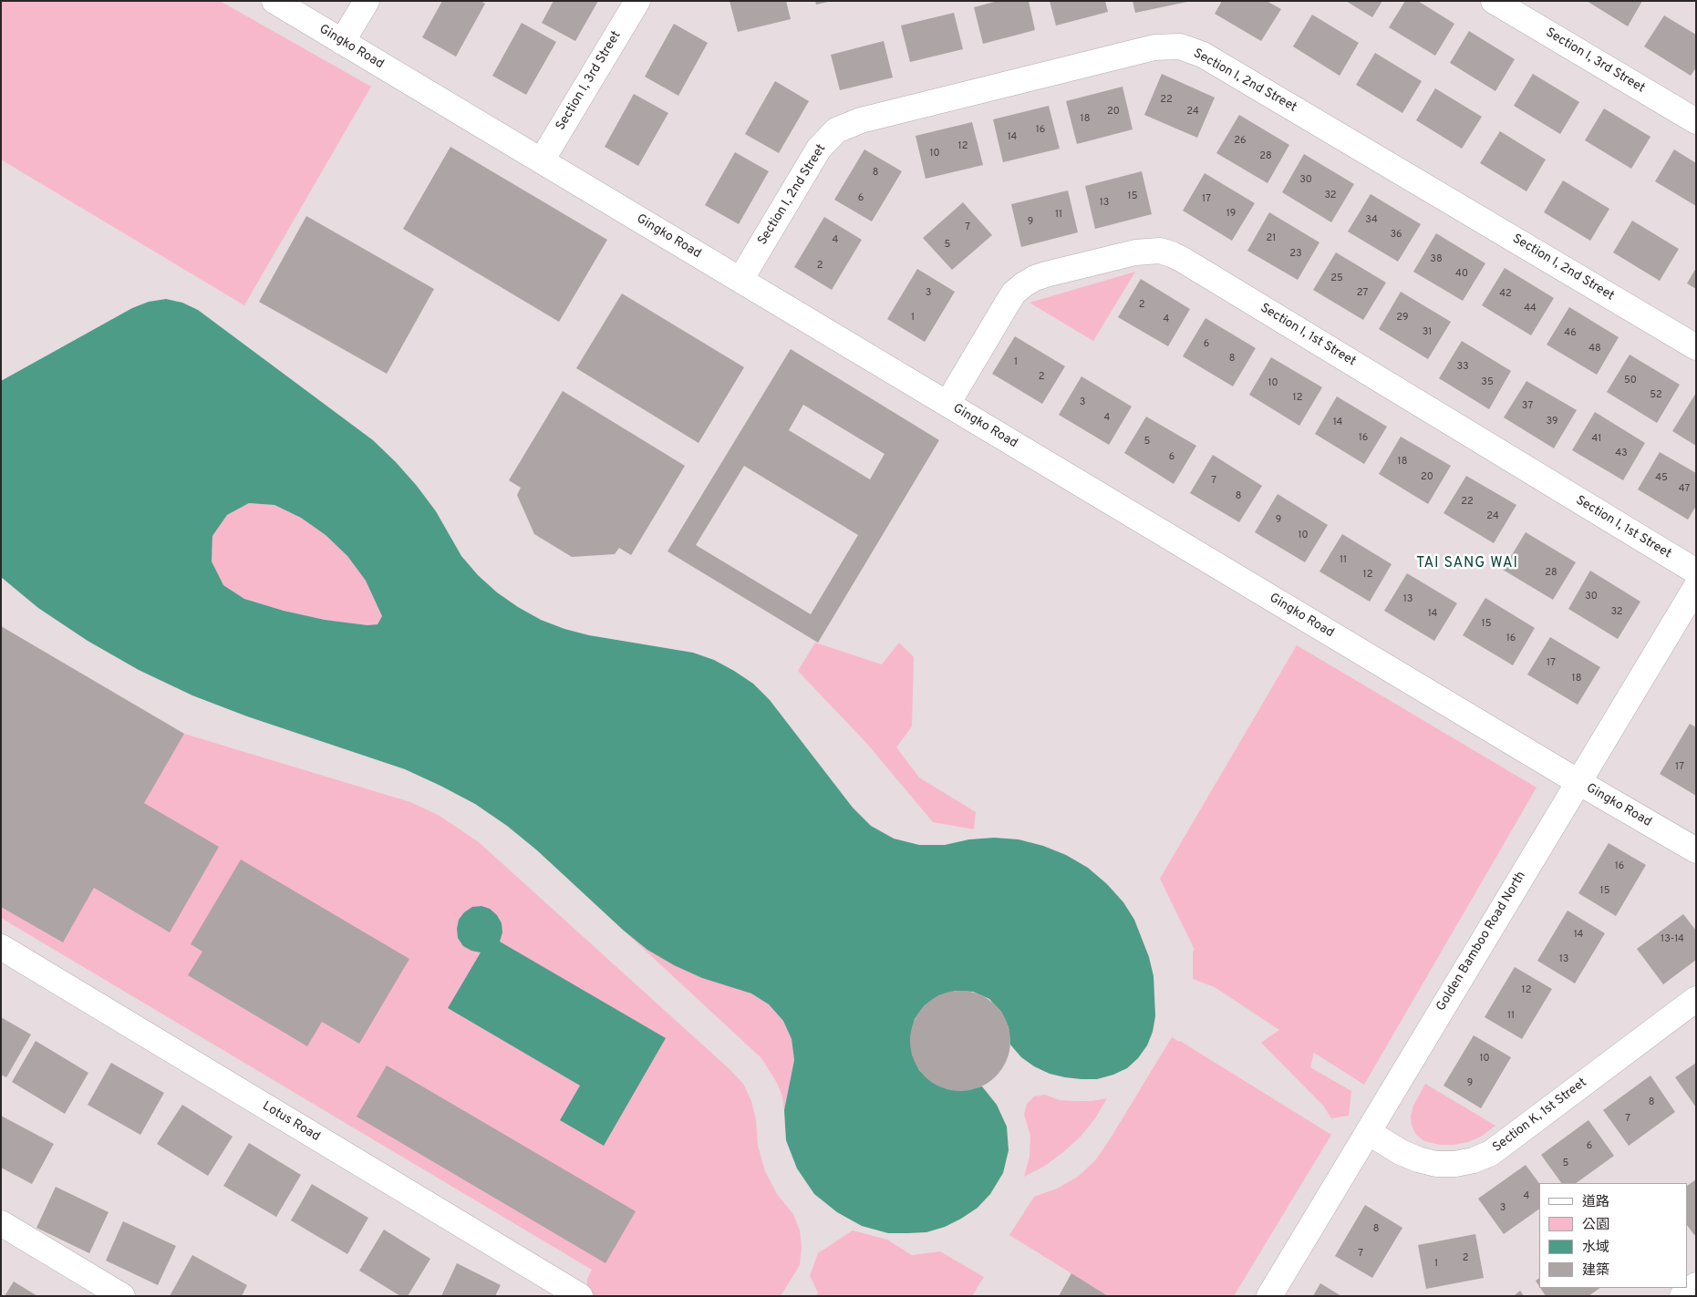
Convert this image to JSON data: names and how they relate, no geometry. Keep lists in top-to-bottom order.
{
  "streets": {
    "street": [
      "Gingko Road",
      "Section I, 3rd Street",
      "Section I, 2nd Street",
      "Section I, 1st Street",
      "Golden Bamboo Road North",
      "Section K, 1st Street",
      "Lotus Road"
    ]
  },
  "crossings": [
    ["Gingko Road", "Section I, 3rd Street"],
    ["Gingko Road", "Section I, 2nd Street"],
    ["Gingko Road", "Section I, 1st Street"],
    ["Gingko Road", "Golden Bamboo Road North"],
    ["Golden Bamboo Road North", "Section K, 1st Street"]
  ],
  "districts": ["TAI SANG WAI"],
  "house_numbers": [
    "22",
    "20",
    "24",
    "18",
    "16",
    "14",
    "26",
    "12",
    "10",
    "28",
    "8",
    "30",
    "32",
    "15",
    "6",
    "17",
    "13",
    "19",
    "11",
    "34",
    "9",
    "7",
    "36",
    "21",
    "4",
    "5",
    "23",
    "38",
    "2",
    "40",
    "25",
    "3",
    "27",
    "42",
    "2",
    "44",
    "1",
    "29",
    "4",
    "31",
    "46",
    "6",
    "48",
    "8",
    "1",
    "33",
    "2",
    "50",
    "35",
    "10",
    "52",
    "12",
    "3",
    "37",
    "4",
    "39",
    "14",
    "16",
    "41",
    "5",
    "43",
    "6",
    "18",
    "20",
    "45",
    "7",
    "47",
    "8",
    "22",
    "24",
    "9",
    "10",
    "11",
    "28",
    "12",
    "30",
    "13",
    "32",
    "14",
    "15",
    "16",
    "17",
    "18",
    "17",
    "16",
    "15",
    "14",
    "13-14",
    "13",
    "12",
    "11",
    "10",
    "9",
    "8",
    "7",
    "6",
    "5",
    "4",
    "3",
    "8",
    "7",
    "2",
    "1"
  ],
  "legend": [
    "道路",
    "公園",
    "水域",
    "建築"
  ]
}
